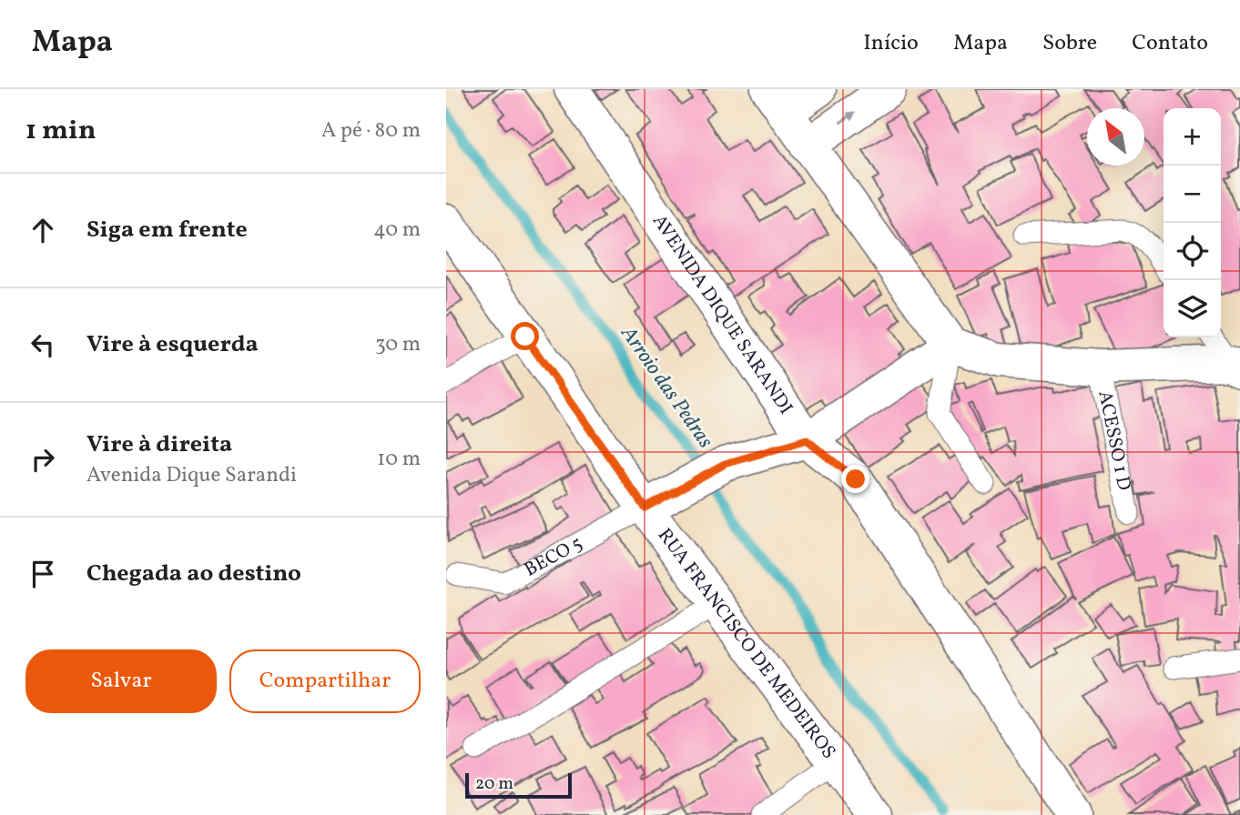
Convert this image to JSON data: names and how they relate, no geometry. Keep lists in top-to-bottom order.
{
  "streets": {
    "street": ["AVENIDA DIQUE SARANDI", "RUA FRANCISCO DE MEDEIROS"],
    "lane": ["ACESSO 1 D", "BECO 5"]
  },
  "crossings": [
    ["BECO 5", "RUA FRANCISCO DE MEDEIROS"]
  ],
  "water": ["Arroio das Pedras"],
  "scale_bar": "20 m",
  "north": "top left",
  "page": {
    "header": "Mapa",
    "nav": [
      "Início",
      "Mapa",
      "Sobre",
      "Contato"
    ],
    "heading": ["1 min", "A pé · 80 m"],
    "map_buttons": ["+", "−"],
    "list": [
      ["Siga em frente", "40 m"],
      ["Vire à esquerda", "30 m"],
      ["Vire à direita", "Avenida Dique Sarandi", "10 m"],
      "Chegada ao destino"
    ],
    "buttons": ["Salvar", "Compartilhar"],
    "scale": "20 m"
  }
}
